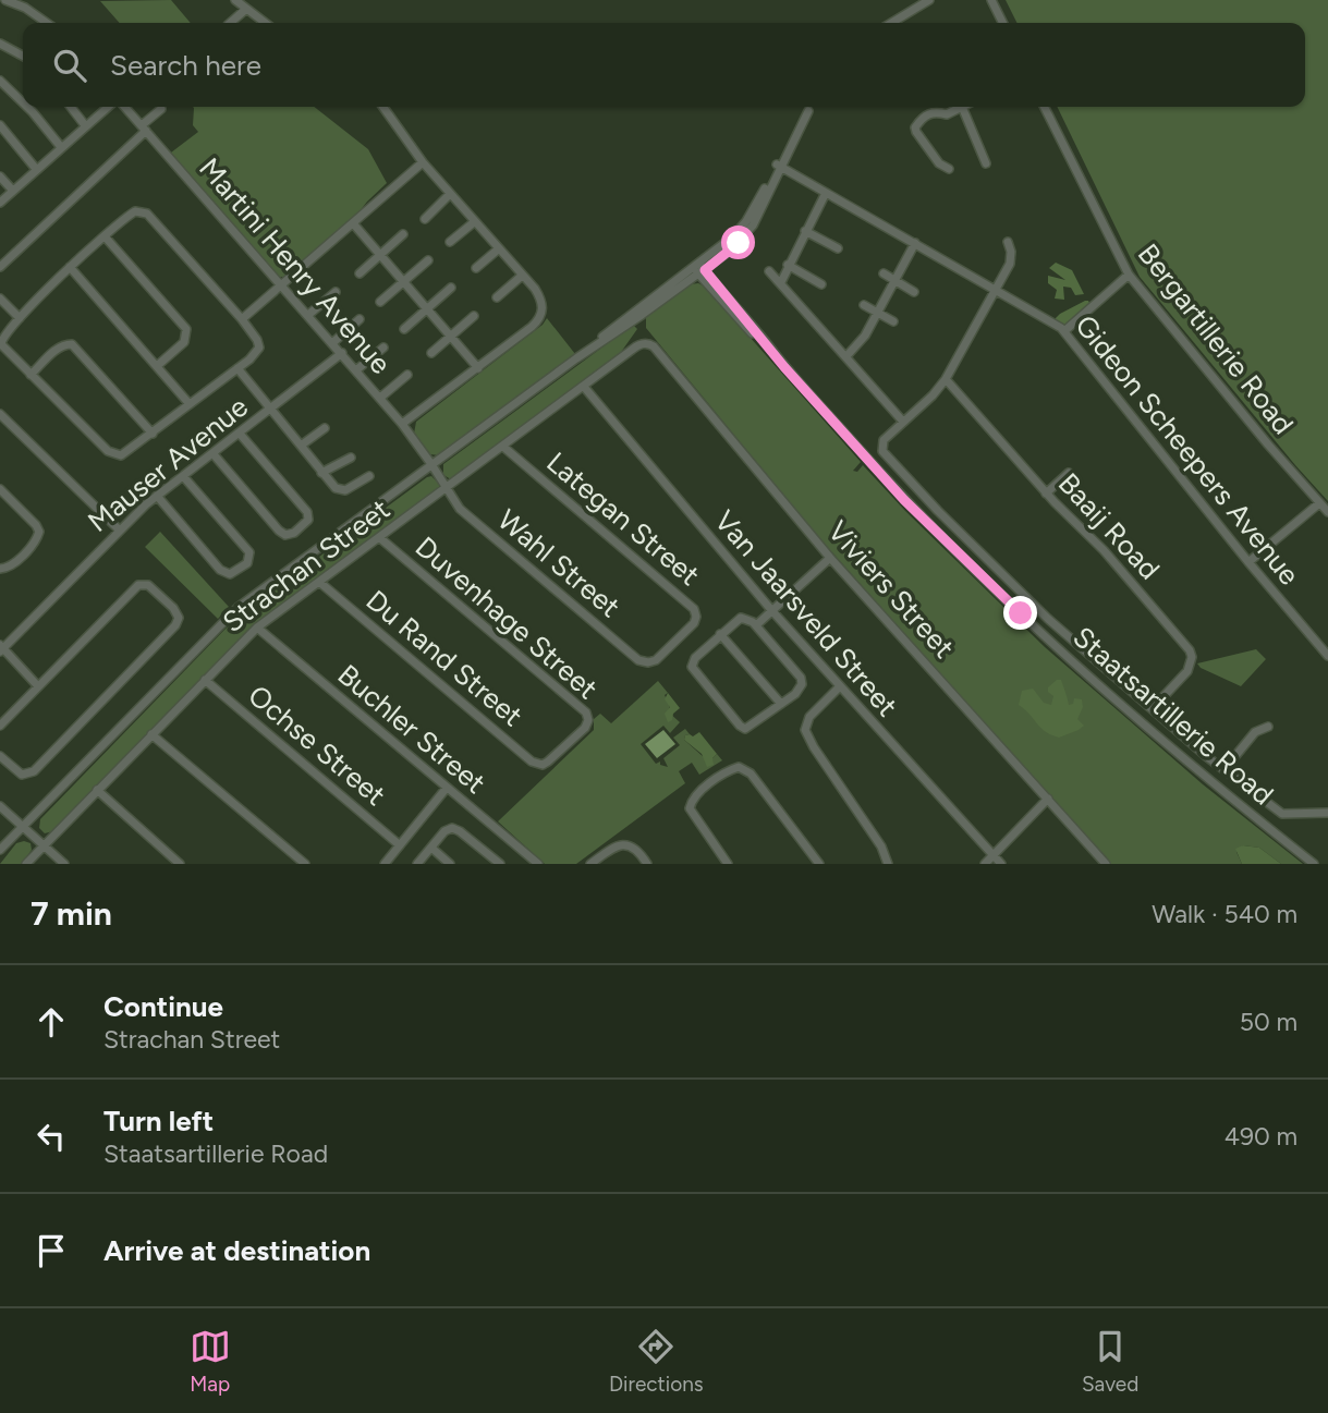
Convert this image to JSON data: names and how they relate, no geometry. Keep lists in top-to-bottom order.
{
  "streets": {
    "street": [
      "Martini Henry Avenue",
      "Bergartillerie Road",
      "Gideon Scheepers Avenue",
      "Mauser Avenue",
      "Lategan Street",
      "Baaij Road",
      "Wahl Street",
      "Strachan Street",
      "Viviers Street",
      "Van Jaarsveld Street",
      "Duvenhage Street",
      "Du Rand Street",
      "Staatsartillerie Road",
      "Buchler Street",
      "Ochse Street"
    ]
  },
  "crossings": [
    ["Martini Henry Avenue", "Mauser Avenue"],
    ["Martini Henry Avenue", "Wahl Street"],
    ["Martini Henry Avenue", "Strachan Street"],
    ["Gideon Scheepers Avenue", "Strachan Street"],
    ["Lategan Street", "Wahl Street"],
    ["Lategan Street", "Strachan Street"],
    ["Wahl Street", "Strachan Street"],
    ["Strachan Street", "Viviers Street"],
    ["Strachan Street", "Van Jaarsveld Street"],
    ["Strachan Street", "Duvenhage Street"],
    ["Strachan Street", "Du Rand Street"],
    ["Strachan Street", "Staatsartillerie Road"],
    ["Strachan Street", "Buchler Street"],
    ["Strachan Street", "Ochse Street"],
    ["Duvenhage Street", "Du Rand Street"]
  ],
  "page": {
    "search": "Search here",
    "heading": ["7 min", "Walk · 540 m"],
    "list": [
      ["Continue", "Strachan Street", "50 m"],
      ["Turn left", "Staatsartillerie Road", "490 m"],
      "Arrive at destination"
    ],
    "nav": ["Map", "Directions", "Saved"]
  }
}
